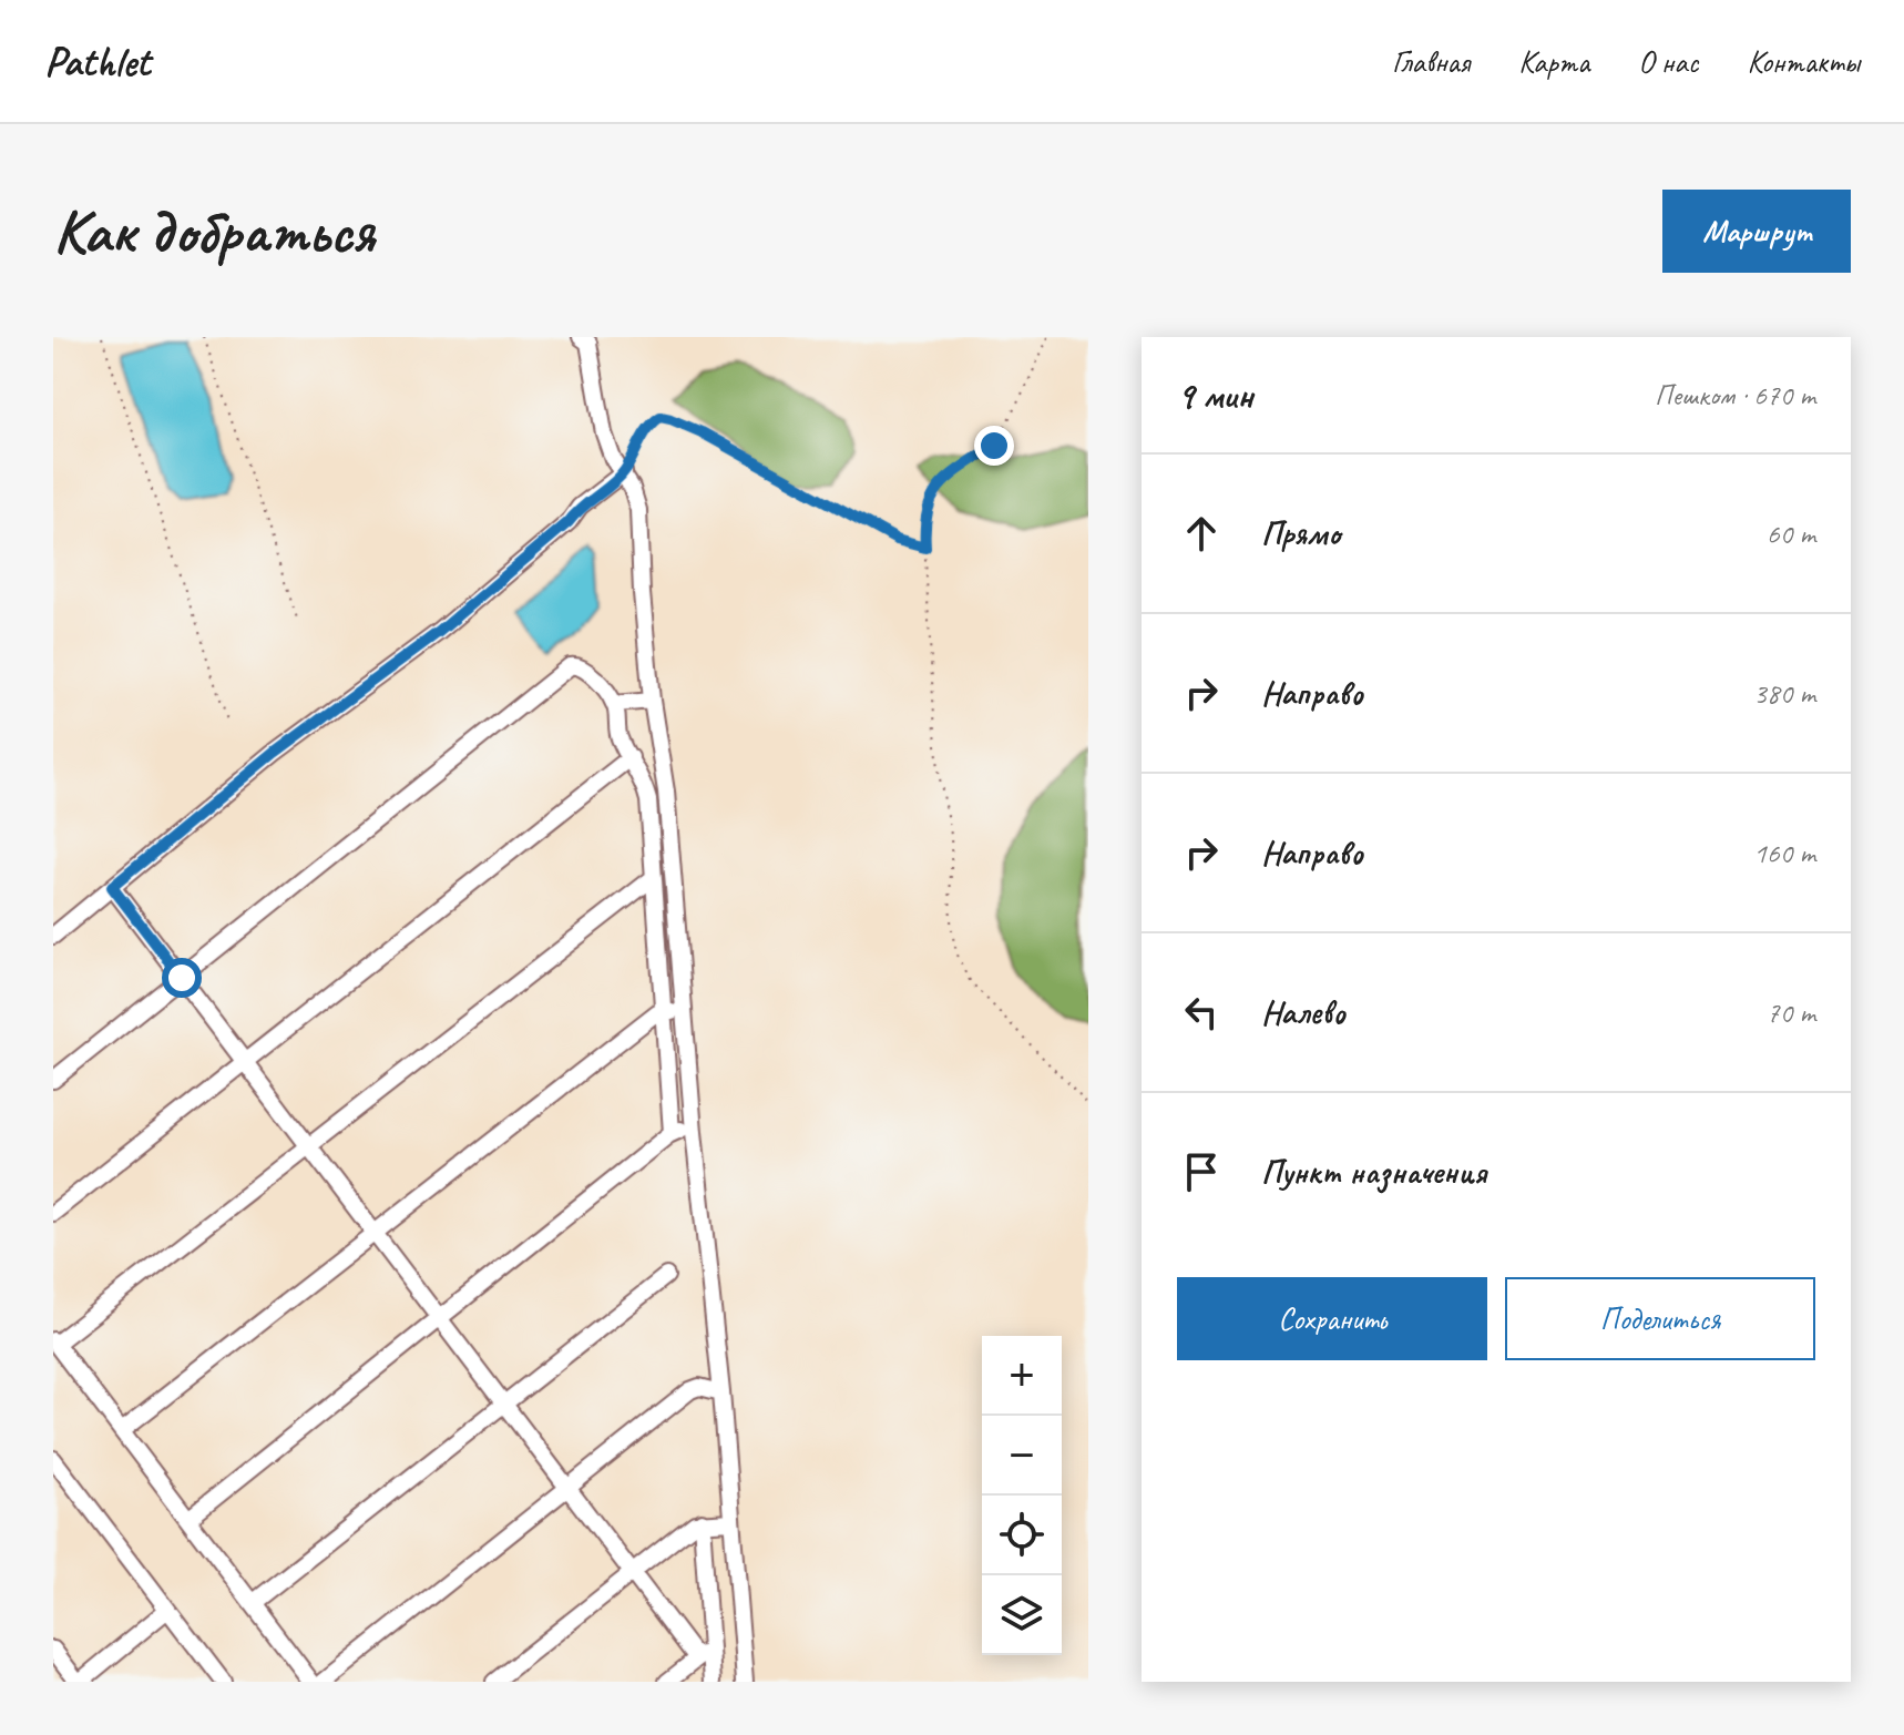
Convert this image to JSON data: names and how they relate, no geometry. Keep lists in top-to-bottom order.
{
  "page": {
    "header": "Pathlet",
    "nav": [
      "Главная",
      "Карта",
      "О нас",
      "Контакты"
    ],
    "buttons": [
      "Маршрут",
      ["Сохранить", "Поделиться"]
    ],
    "title": "Как добраться",
    "heading": ["9 мин", "Пешком · 670 m"],
    "list": [
      ["Прямо", "60 m"],
      ["Направо", "380 m"],
      ["Направо", "160 m"],
      ["Налево", "70 m"],
      "Пункт назначения"
    ],
    "map_buttons": ["+", "−"]
  }
}
